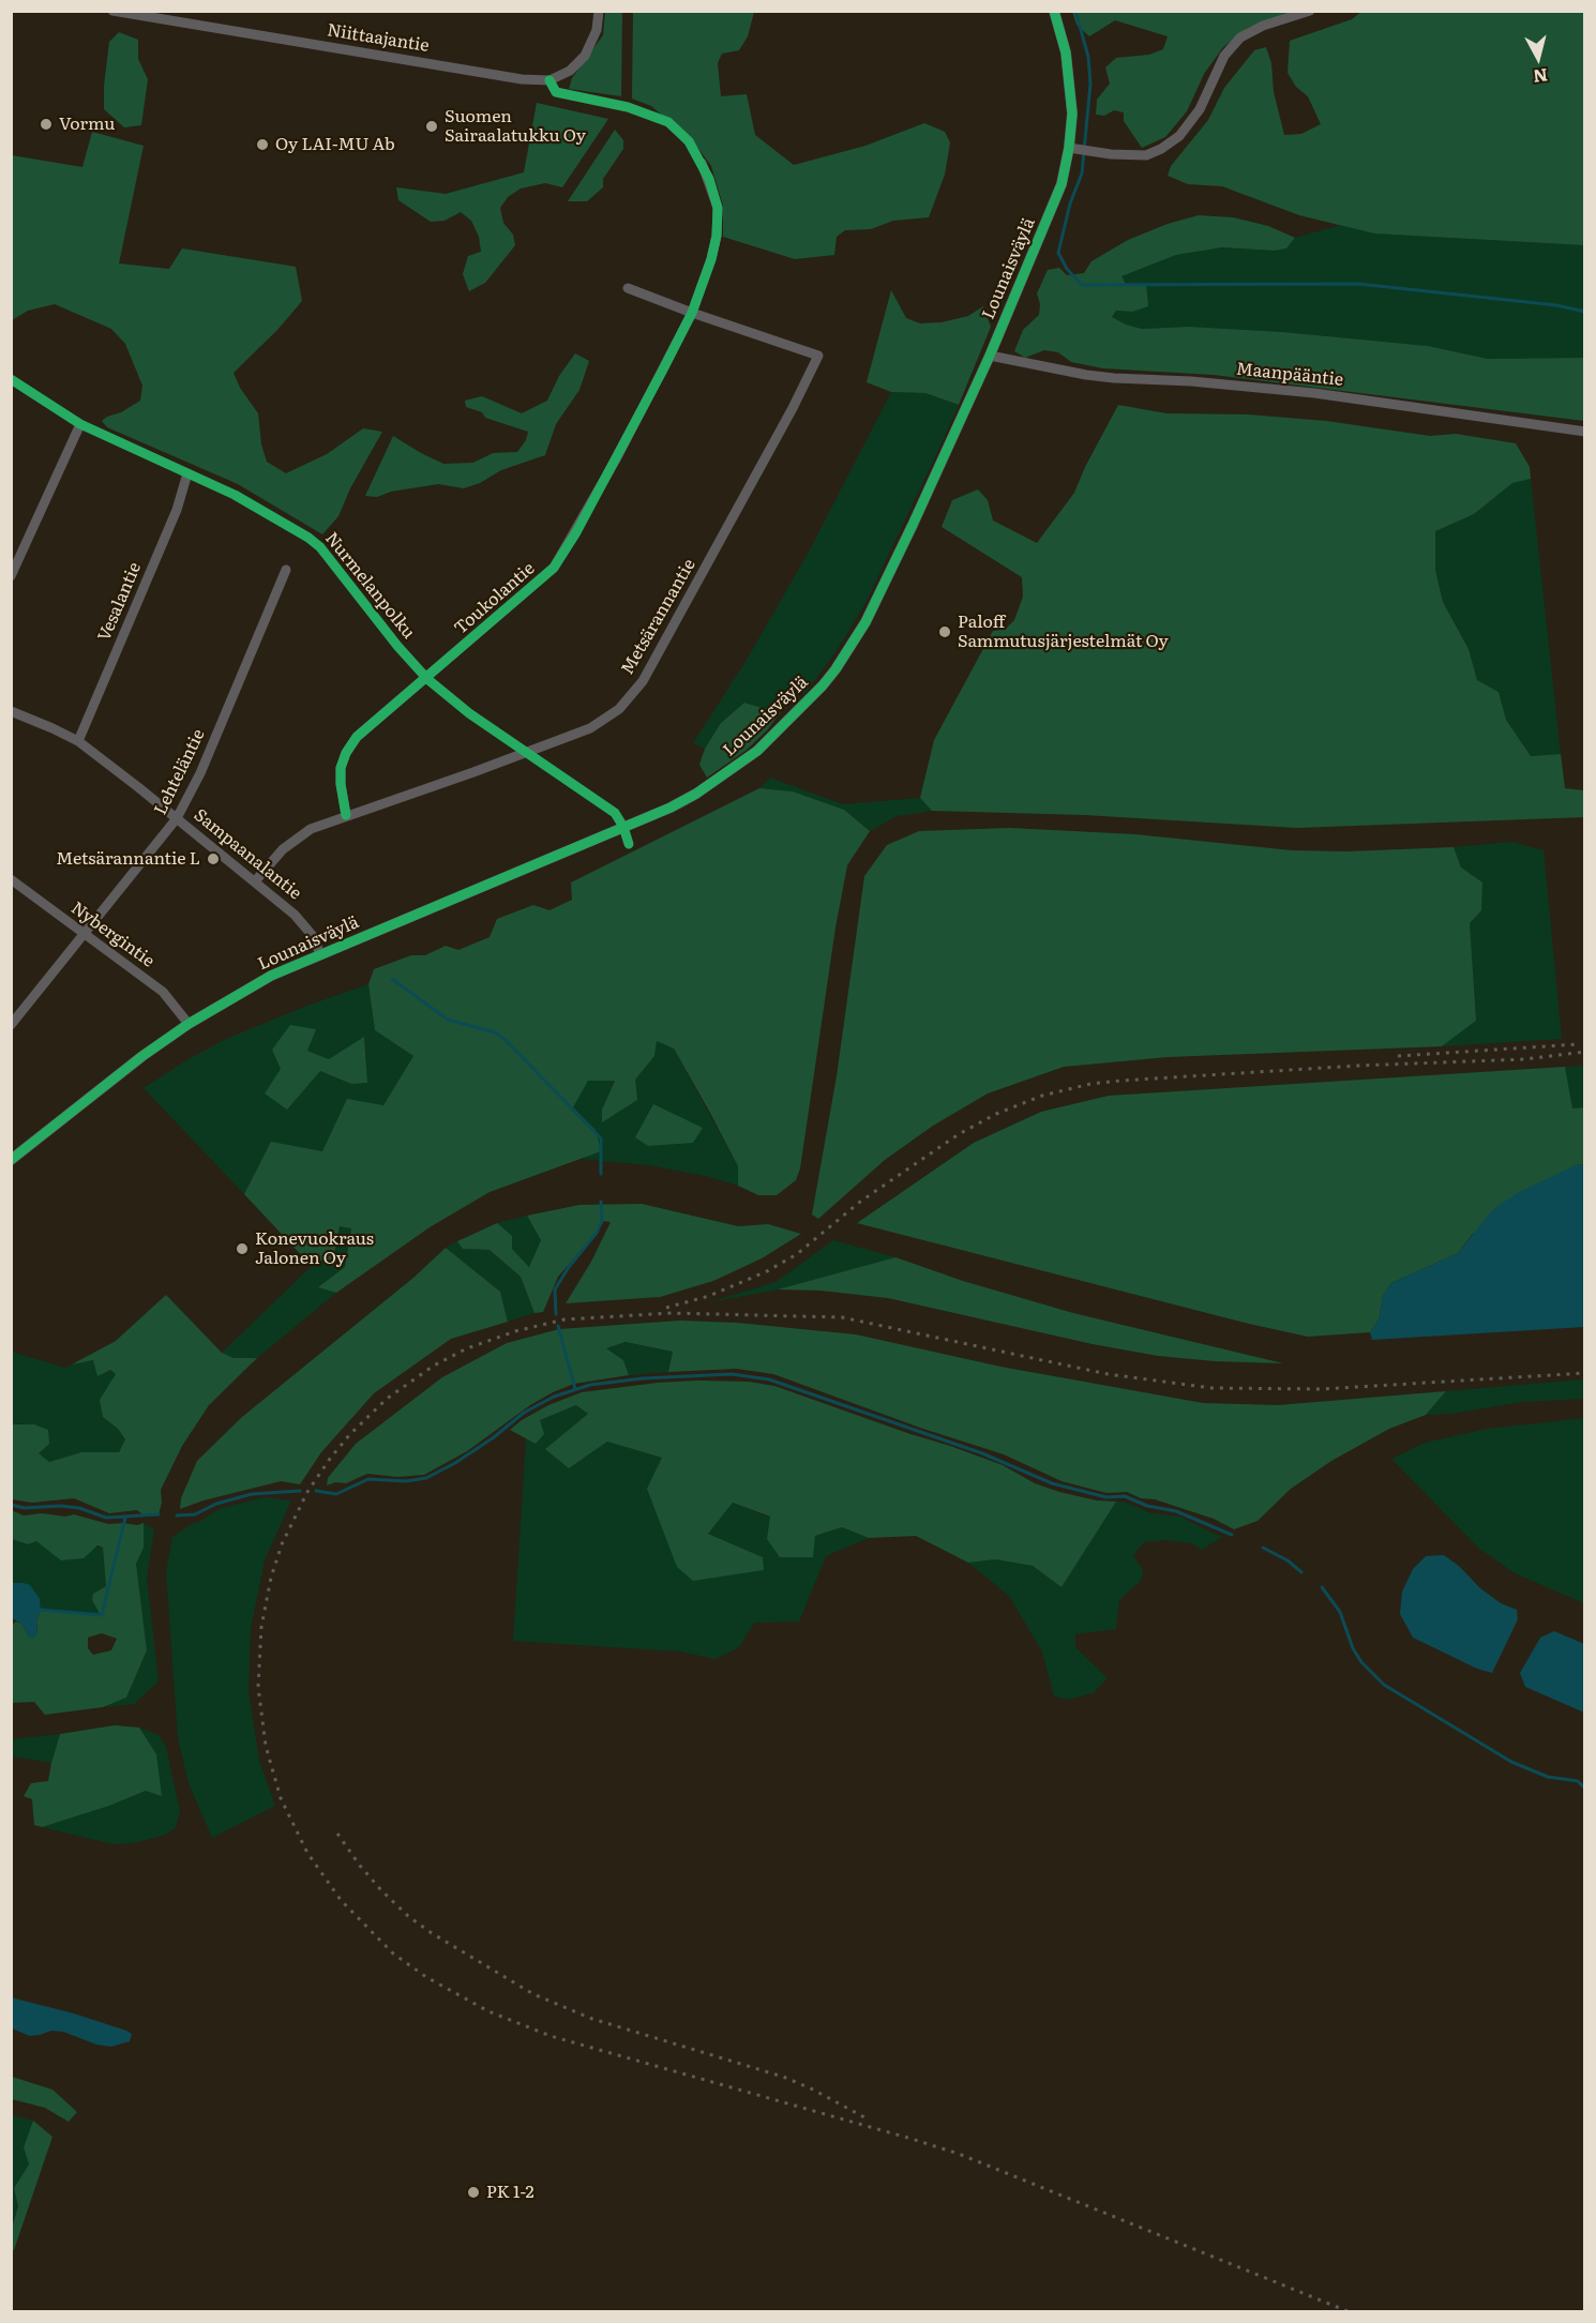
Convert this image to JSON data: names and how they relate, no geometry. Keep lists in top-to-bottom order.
{
  "streets": {
    "street": [
      "Niittaajantie",
      "Lounaisväylä",
      "Maanpääntie",
      "Toukolantie",
      "Vesalantie",
      "Metsärannantie",
      "Lehteläntie",
      "Sampaanalantie",
      "Nybergintie"
    ],
    "cycle path": ["Nurmelanpolku"]
  },
  "crossings": [
    ["Lounaisväylä", "Maanpääntie"],
    ["Lounaisväylä", "Sampaanalantie"],
    ["Lounaisväylä", "Nybergintie"],
    ["Toukolantie", "Metsärannantie"],
    ["Vesalantie", "Sampaanalantie"],
    ["Metsärannantie", "Sampaanalantie"],
    ["Lehteläntie", "Sampaanalantie"],
    ["Lehteläntie", "Nybergintie"]
  ],
  "places": [
    "Vormu",
    "Suomen Sairaalatukku Oy",
    "Oy LAI-MU Ab",
    "Paloff Sammutusjärjestelmät Oy",
    "Metsärannantie L",
    "Konevuokraus Jalonen Oy",
    "PK 1-2"
  ],
  "north": "bottom"
}
